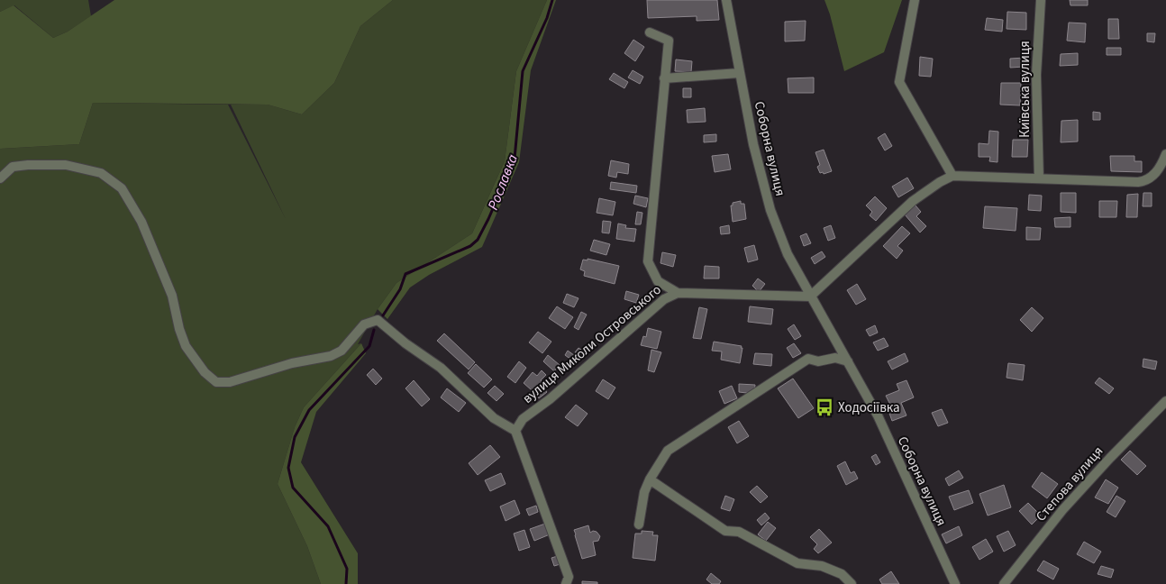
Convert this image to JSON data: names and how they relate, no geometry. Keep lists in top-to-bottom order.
{
  "streets": {
    "street": [
      "Київська вулиця",
      "Соборна вулиця",
      "вулиця Миколи Островського",
      "Степова вулиця"
    ]
  },
  "water": ["Рославка"],
  "places": {
    "bus stop": ["Ходосіївка"]
  }
}
